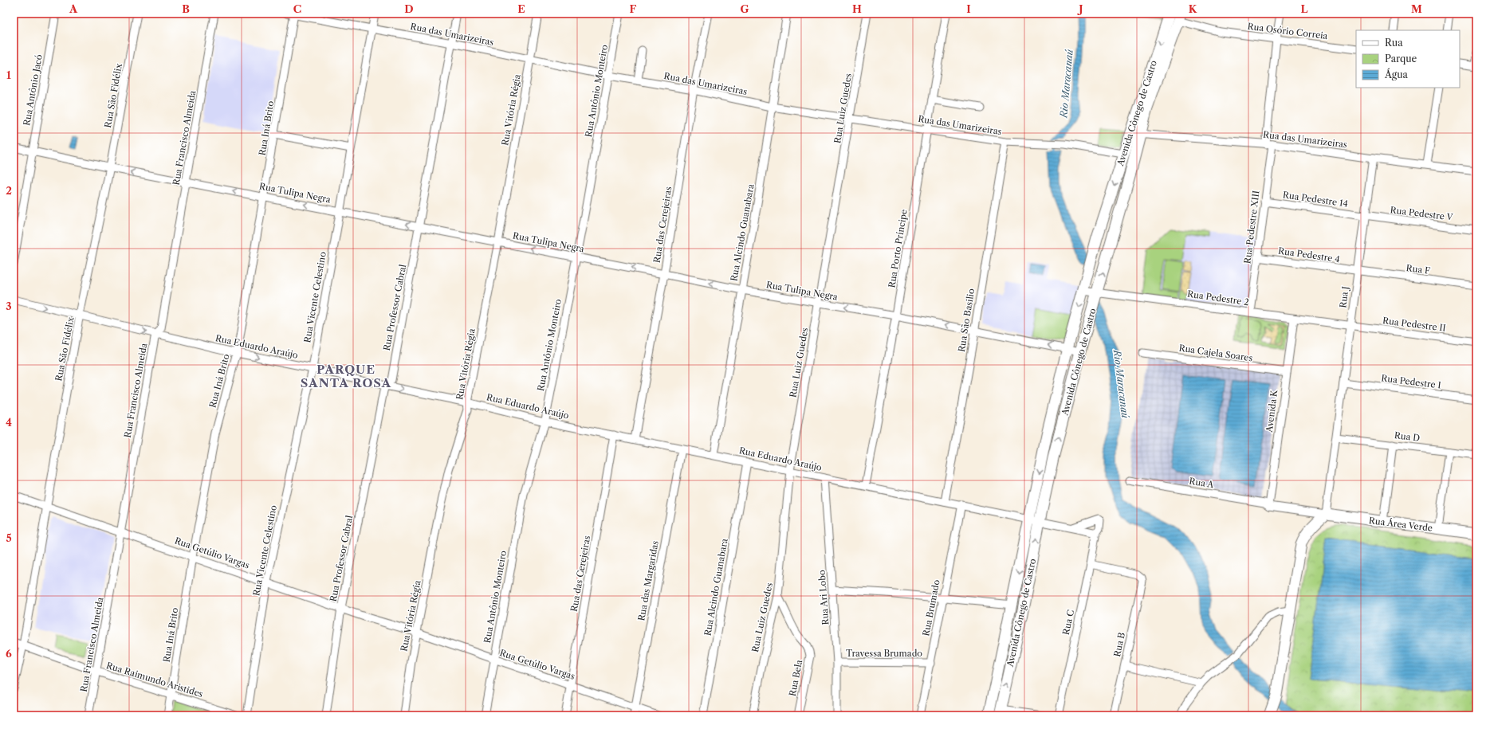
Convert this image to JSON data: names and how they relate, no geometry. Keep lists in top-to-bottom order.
{
  "streets": {
    "main road": ["Avenida Cônego de Castro", "Rua Área Verde"],
    "street": [
      "Rua Osório Correia",
      "Rua das Umarizeiras",
      "Rua Antônio Jacó",
      "Rua Antônio Monteiro",
      "Rua São Fidélix",
      "Rua Luiz Guedes",
      "Rua Vitória Régia",
      "Rua Iná Brito",
      "Rua Francisco Almeida",
      "Rua Tulipa Negra",
      "Rua Pedestre 14",
      "Rua Pedestre V",
      "Rua das Cerejeiras",
      "Rua Pedestre XIII",
      "Rua Alcindo Guanabara",
      "Rua Porto Príncipe",
      "Rua Pedestre 4",
      "Rua F",
      "Rua Vicente Celestino",
      "Rua J",
      "Rua Pedestre 2",
      "Rua Professor Cabral",
      "Rua São Basilio",
      "Rua Pedestre II",
      "Rua Eduardo Araújo",
      "Rua Cajela Soares",
      "Rua Pedestre I",
      "Avenida K",
      "Rua D",
      "Rua A",
      "Rua Getúlio Vargas",
      "Rua das Margaridas",
      "Rua Ari Lobo",
      "Rua Brumado",
      "Rua C",
      "Rua B",
      "Travessa Brumado",
      "Rua Bela",
      "Rua Raimundo Aristides"
    ]
  },
  "crossings": [
    ["Rua Osório Correia", "Avenida Cônego de Castro"],
    ["Rua Osório Correia", "Rua Pedestre XIII"],
    ["Rua das Umarizeiras", "Rua Antônio Monteiro"],
    ["Rua das Umarizeiras", "Rua Luiz Guedes"],
    ["Rua das Umarizeiras", "Rua Vitória Régia"],
    ["Rua das Umarizeiras", "Avenida Cônego de Castro"],
    ["Rua das Umarizeiras", "Rua Iná Brito"],
    ["Rua das Umarizeiras", "Rua das Cerejeiras"],
    ["Rua das Umarizeiras", "Rua Pedestre XIII"],
    ["Rua das Umarizeiras", "Rua Alcindo Guanabara"],
    ["Rua das Umarizeiras", "Rua Porto Príncipe"],
    ["Rua das Umarizeiras", "Rua Vicente Celestino"],
    ["Rua das Umarizeiras", "Rua J"],
    ["Rua das Umarizeiras", "Rua Professor Cabral"],
    ["Rua das Umarizeiras", "Rua São Basilio"],
    ["Rua Antônio Jacó", "Rua Tulipa Negra"],
    ["Rua Antônio Monteiro", "Rua Tulipa Negra"],
    ["Rua Antônio Monteiro", "Rua Eduardo Araújo"],
    ["Rua Antônio Monteiro", "Rua Getúlio Vargas"],
    ["Rua São Fidélix", "Rua Tulipa Negra"],
    ["Rua São Fidélix", "Rua Eduardo Araújo"],
    ["Rua São Fidélix", "Rua Getúlio Vargas"],
    ["Rua São Fidélix", "Rua Raimundo Aristides"],
    ["Rua Luiz Guedes", "Rua Tulipa Negra"],
    ["Rua Luiz Guedes", "Rua Eduardo Araújo"],
    ["Rua Luiz Guedes", "Rua Bela"],
    ["Rua Vitória Régia", "Rua Tulipa Negra"],
    ["Rua Vitória Régia", "Rua Eduardo Araújo"],
    ["Rua Vitória Régia", "Rua Getúlio Vargas"],
    ["Avenida Cônego de Castro", "Rua Tulipa Negra"],
    ["Avenida Cônego de Castro", "Rua Pedestre 2"],
    ["Avenida Cônego de Castro", "Rua Eduardo Araújo"],
    ["Rua Iná Brito", "Rua Tulipa Negra"],
    ["Rua Iná Brito", "Rua Eduardo Araújo"],
    ["Rua Iná Brito", "Rua Getúlio Vargas"],
    ["Rua Iná Brito", "Rua Raimundo Aristides"],
    ["Rua Francisco Almeida", "Rua Tulipa Negra"],
    ["Rua Francisco Almeida", "Rua Eduardo Araújo"],
    ["Rua Francisco Almeida", "Rua Getúlio Vargas"],
    ["Rua Francisco Almeida", "Rua Raimundo Aristides"],
    ["Rua Tulipa Negra", "Rua das Cerejeiras"],
    ["Rua Tulipa Negra", "Rua Alcindo Guanabara"],
    ["Rua Tulipa Negra", "Rua Porto Príncipe"],
    ["Rua Tulipa Negra", "Rua Vicente Celestino"],
    ["Rua Tulipa Negra", "Rua Professor Cabral"],
    ["Rua Tulipa Negra", "Rua São Basilio"],
    ["Rua Pedestre 14", "Rua Pedestre V"],
    ["Rua Pedestre 14", "Rua Pedestre XIII"],
    ["Rua Pedestre 14", "Rua J"],
    ["Rua Pedestre V", "Rua J"],
    ["Rua das Cerejeiras", "Rua Eduardo Araújo"],
    ["Rua das Cerejeiras", "Rua Getúlio Vargas"],
    ["Rua Pedestre XIII", "Rua Pedestre 4"],
    ["Rua Pedestre XIII", "Rua Pedestre 2"],
    ["Rua Alcindo Guanabara", "Rua Eduardo Araújo"],
    ["Rua Porto Príncipe", "Rua Eduardo Araújo"],
    ["Rua Pedestre 4", "Rua F"],
    ["Rua Pedestre 4", "Rua J"],
    ["Rua F", "Rua J"],
    ["Rua Vicente Celestino", "Rua Eduardo Araújo"],
    ["Rua Vicente Celestino", "Rua Getúlio Vargas"],
    ["Rua J", "Rua Pedestre 2"],
    ["Rua J", "Rua Pedestre II"],
    ["Rua J", "Rua Pedestre I"],
    ["Rua J", "Rua D"],
    ["Rua Pedestre 2", "Rua Pedestre II"],
    ["Rua Pedestre 2", "Avenida K"],
    ["Rua Professor Cabral", "Rua Eduardo Araújo"],
    ["Rua Professor Cabral", "Rua Getúlio Vargas"],
    ["Rua São Basilio", "Rua Eduardo Araújo"],
    ["Rua Eduardo Araújo", "Rua das Margaridas"],
    ["Rua Eduardo Araújo", "Rua Ari Lobo"],
    ["Rua Eduardo Araújo", "Rua Brumado"],
    ["Rua Eduardo Araújo", "Rua C"],
    ["Rua Cajela Soares", "Avenida K"],
    ["Avenida K", "Rua A"],
    ["Avenida K", "Rua Área Verde"],
    ["Rua A", "Rua Área Verde"],
    ["Rua Getúlio Vargas", "Rua das Margaridas"],
    ["Rua Ari Lobo", "Travessa Brumado"],
    ["Rua Brumado", "Travessa Brumado"],
    ["Rua C", "Rua B"]
  ],
  "one_way": ["Rua Tulipa Negra"],
  "districts": ["PARQUE SANTA ROSA"],
  "water": ["Rio Maracanaú"],
  "legend": ["Rua", "Parque", "Água"],
  "grid": {
    "columns": [
      "A",
      "B",
      "C",
      "D",
      "E",
      "F",
      "G",
      "H",
      "I",
      "J",
      "K",
      "L",
      "M"
    ],
    "rows": [
      "1",
      "2",
      "3",
      "4",
      "5",
      "6"
    ]
  }
}
